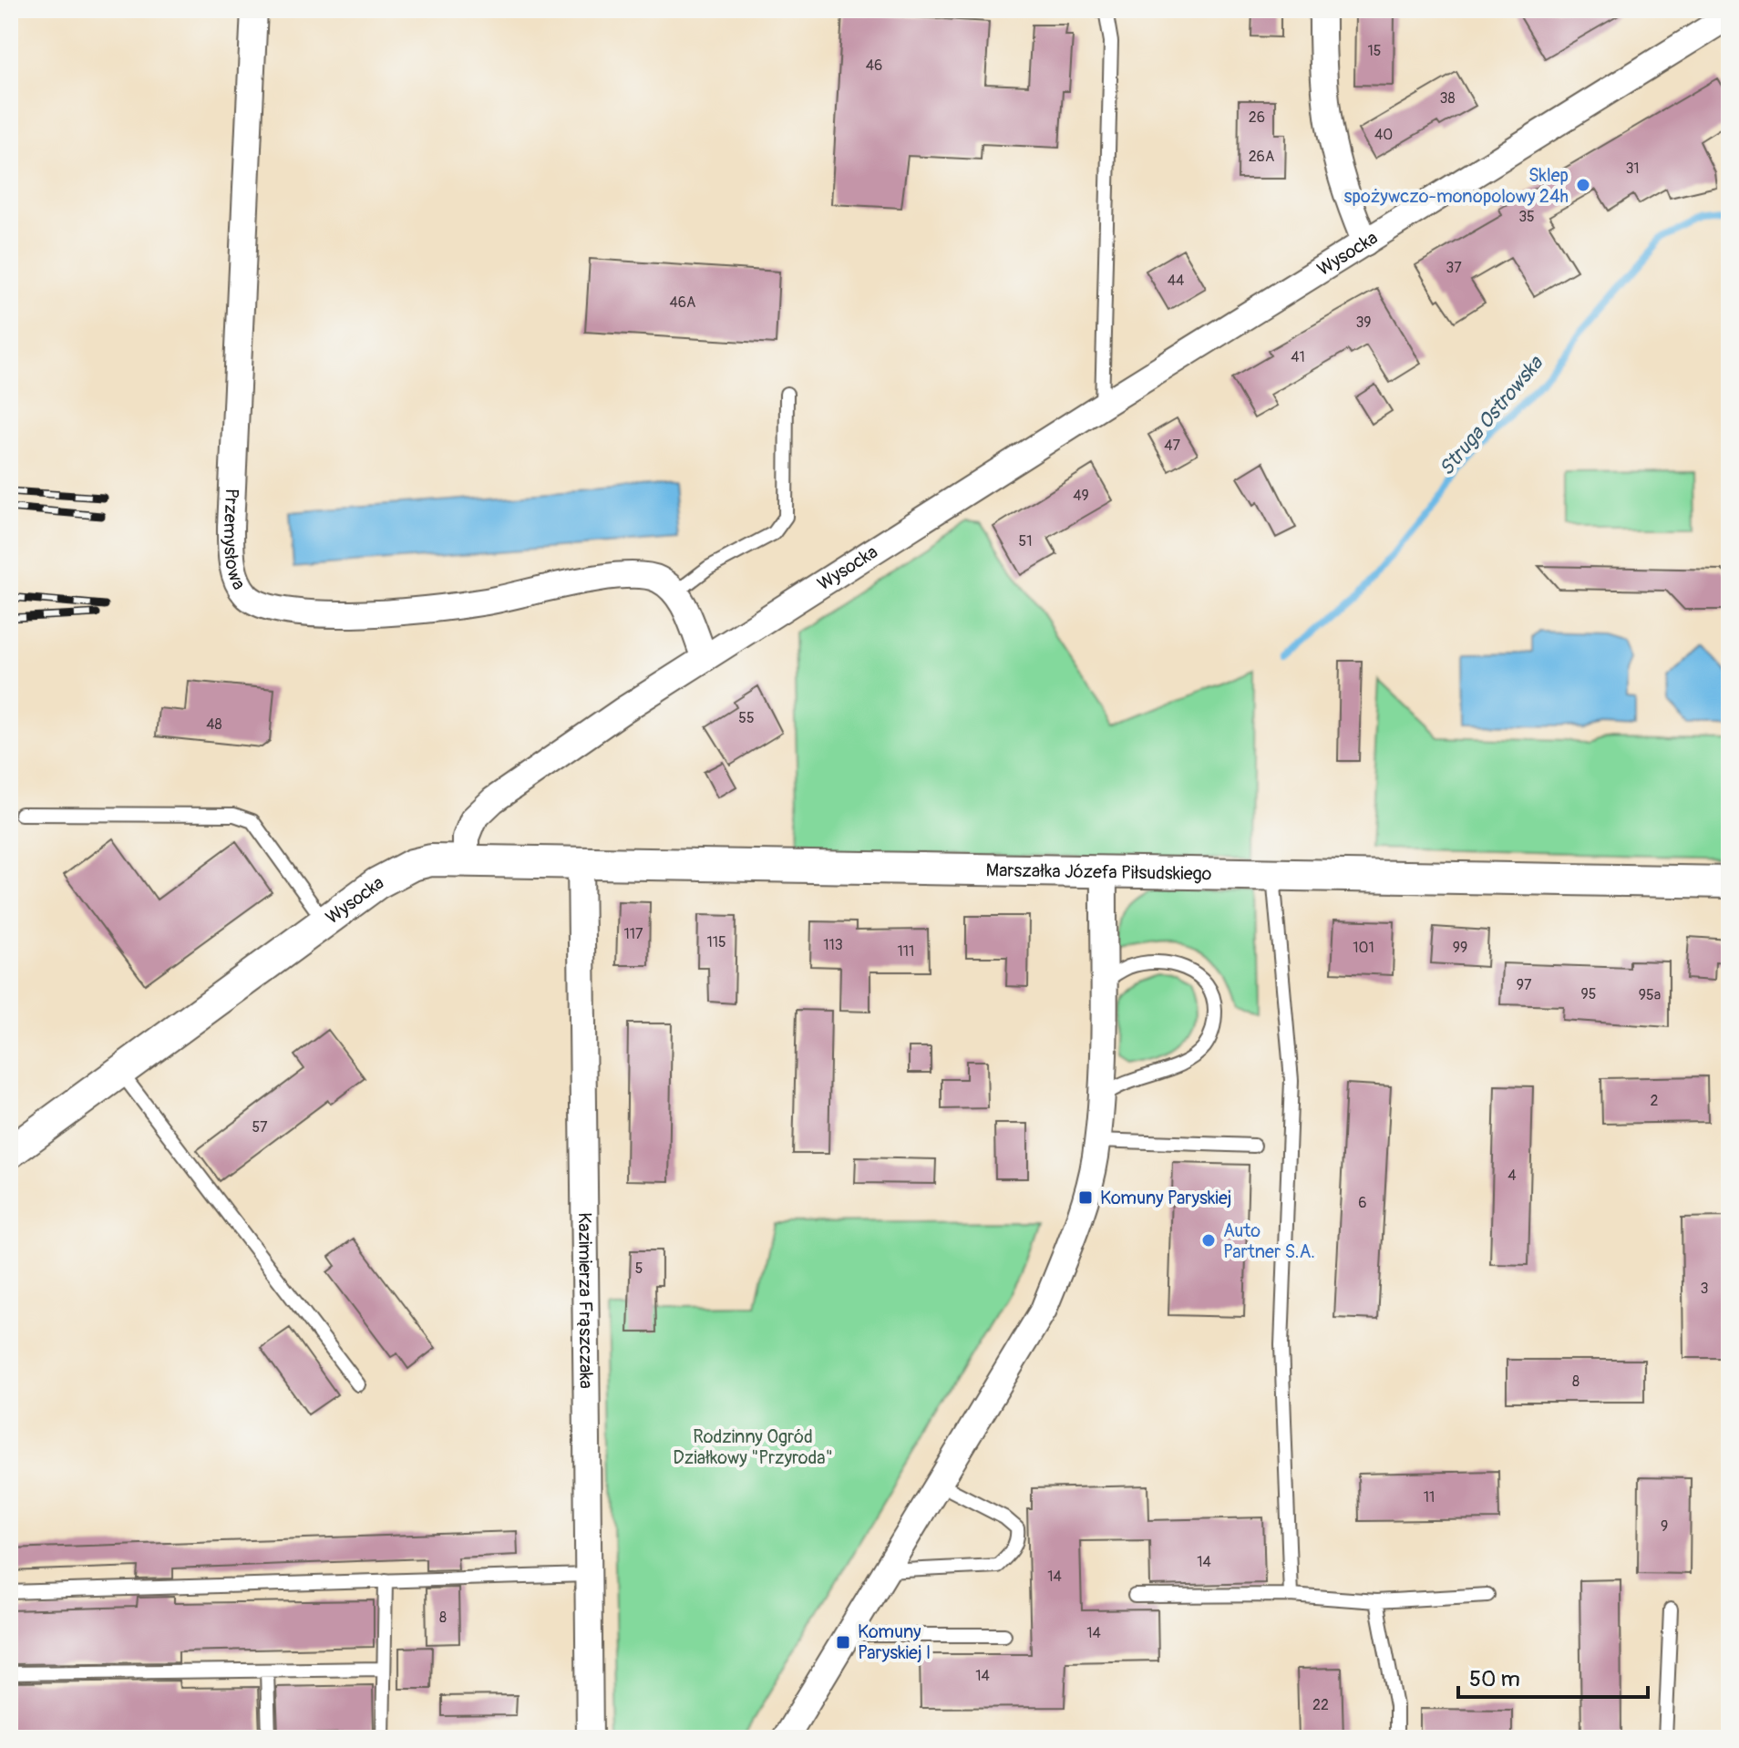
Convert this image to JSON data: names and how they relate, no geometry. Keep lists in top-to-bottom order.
{
  "streets": {
    "street": [
      "Wysocka",
      "Przemysłowa",
      "Marszałka Józefa Piłsudskiego",
      "Kazimierza Frąszczaka"
    ]
  },
  "crossings": [
    ["Wysocka", "Marszałka Józefa Piłsudskiego"],
    ["Marszałka Józefa Piłsudskiego", "Kazimierza Frąszczaka"]
  ],
  "water": ["Struga Ostrowska"],
  "parks": ["Rodzinny Ogród Działkowy \"Przyroda\""],
  "places": {
    "other": ["Sklep spożywczo-monopolowy 24h", "Auto Partner S.A."],
    "transit": ["Komuny Paryskiej", "Komuny Paryskiej I"]
  },
  "house_numbers": [
    "15",
    "46",
    "38",
    "26",
    "40",
    "26A",
    "31",
    "35",
    "37",
    "44",
    "46A",
    "39",
    "41",
    "47",
    "49",
    "51",
    "55",
    "48",
    "117",
    "115",
    "113",
    "101",
    "99",
    "111",
    "97",
    "95",
    "95a",
    "2",
    "57",
    "4",
    "6",
    "5",
    "3",
    "8",
    "11",
    "9",
    "14",
    "14",
    "8",
    "14",
    "14",
    "22"
  ],
  "scale_bar": "50 m"
}
